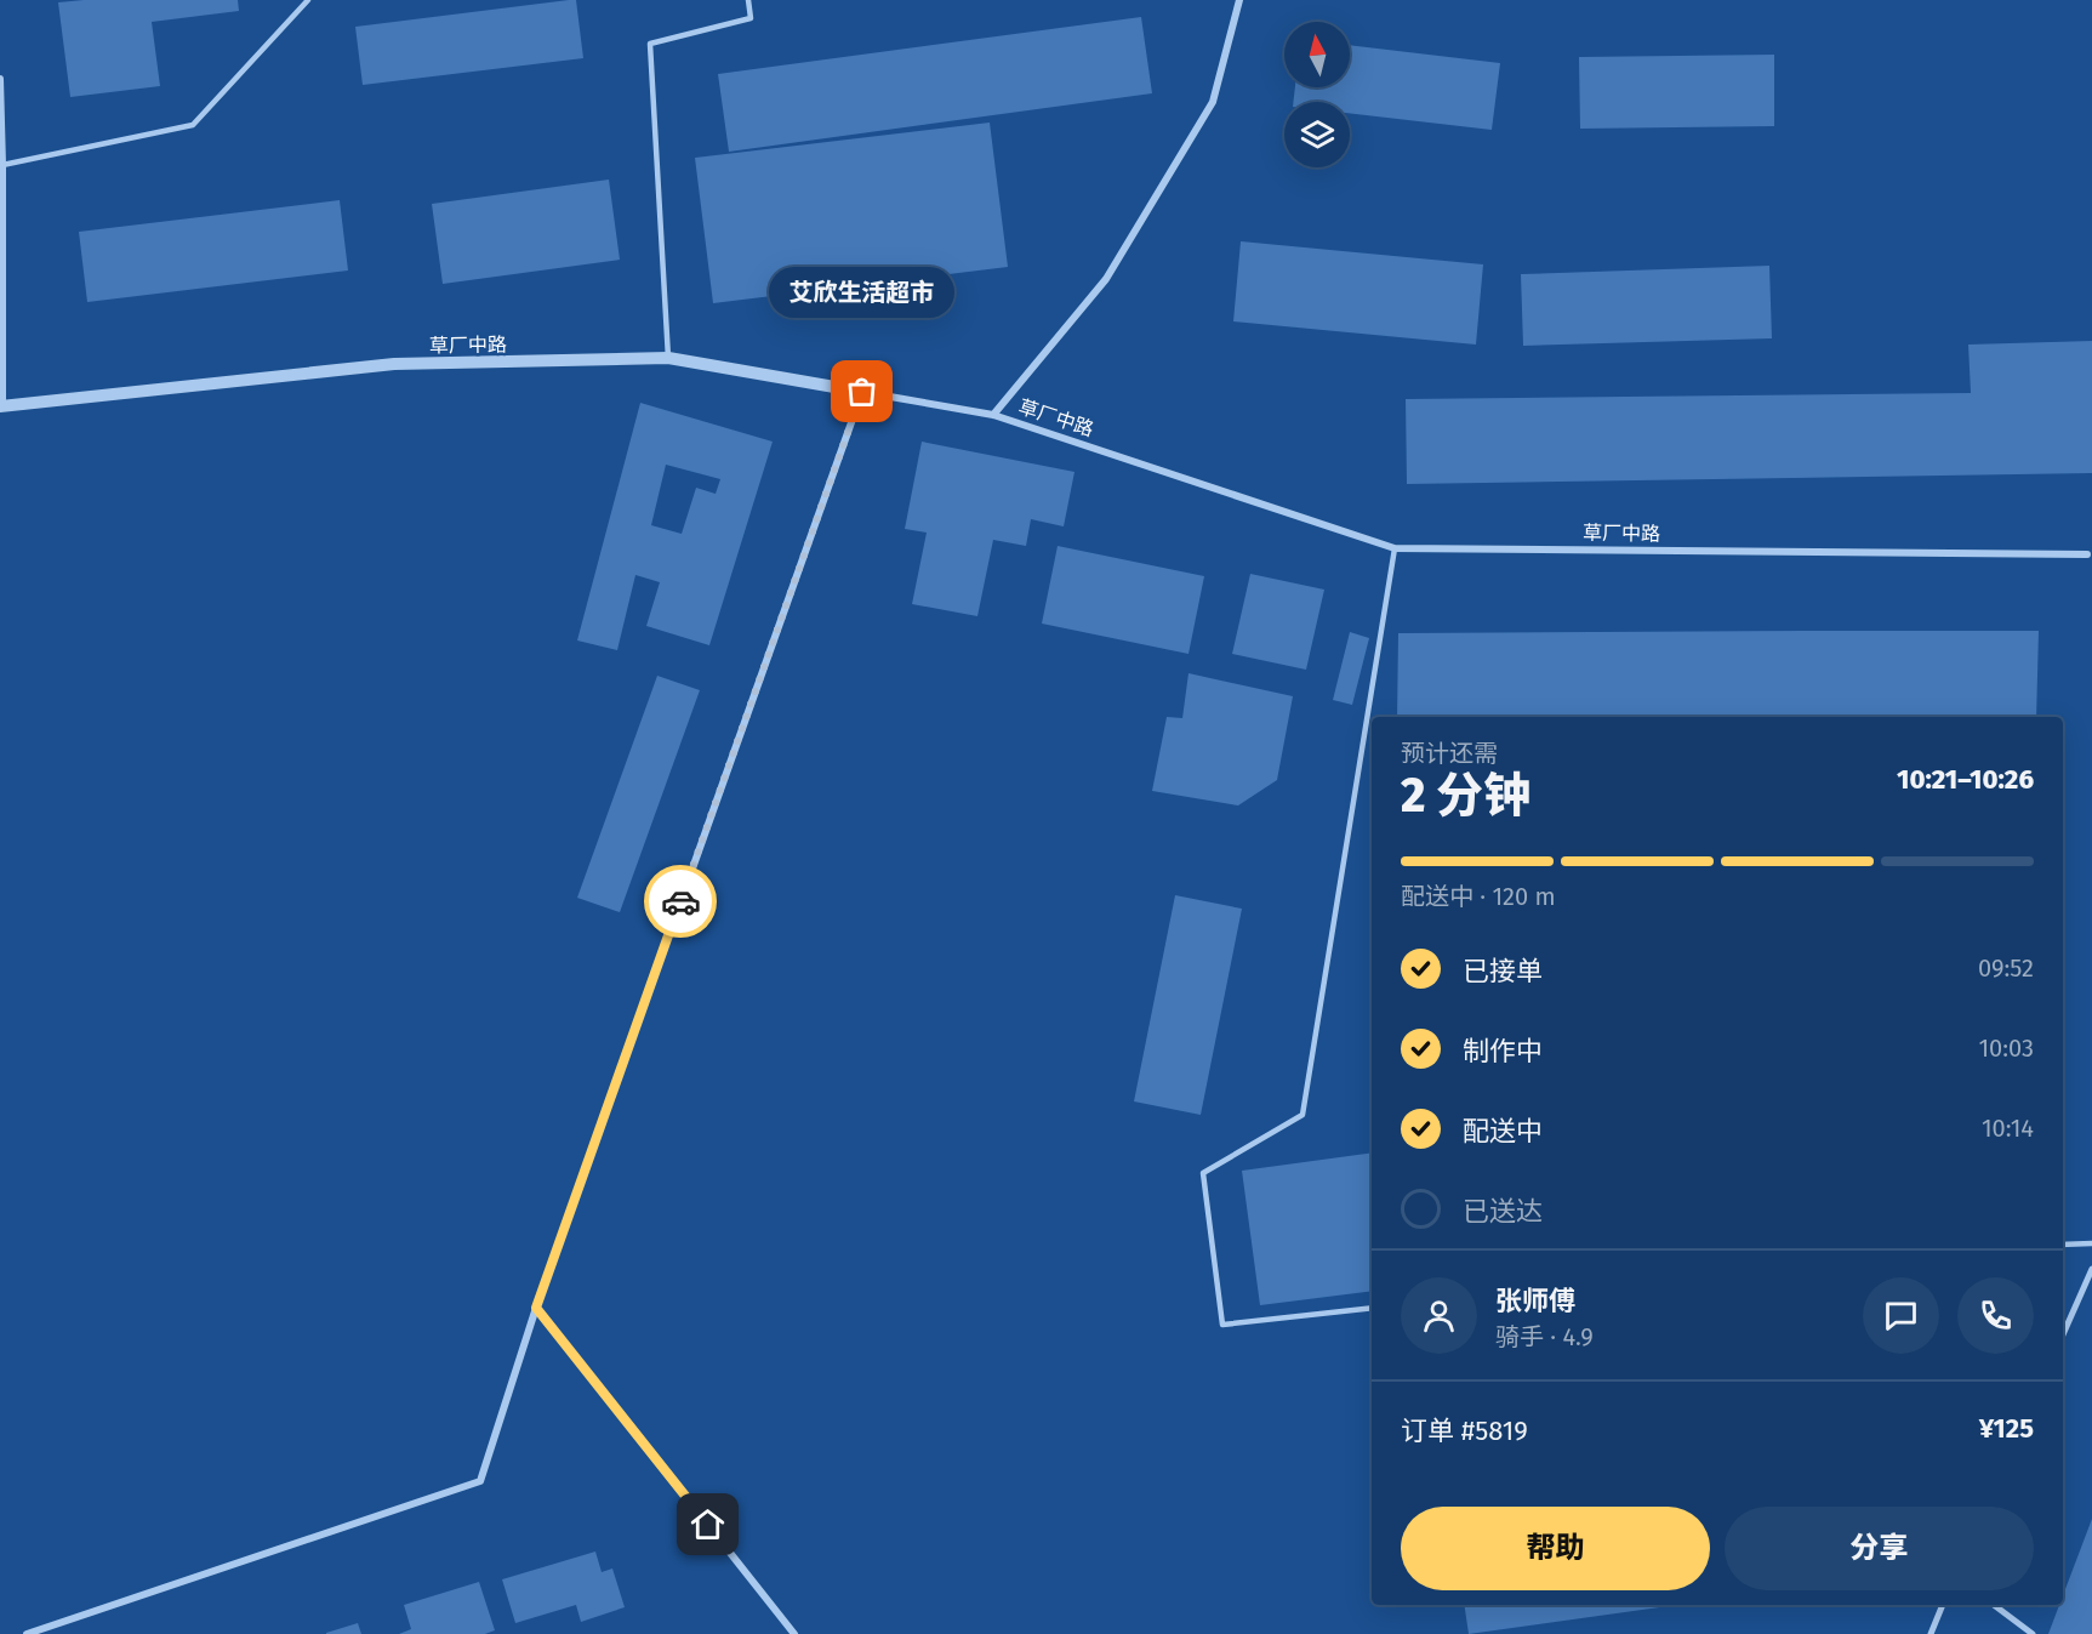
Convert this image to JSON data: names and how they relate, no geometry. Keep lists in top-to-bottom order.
{
  "streets": {
    "street": ["草厂中路"]
  },
  "places": ["艾欣生活超市"],
  "north": "top",
  "page": {
    "bubble": "艾欣生活超市",
    "heading": ["2 分钟", "预计还需", "10:21–10:26"],
    "panel": [
      "张师傅",
      "骑手 · 4.9",
      "订单 #5819",
      "¥125"
    ],
    "bar": "配送中 · 120 m",
    "list": [
      ["已接单", "09:52"],
      ["制作中", "10:03"],
      ["配送中", "10:14"],
      "已送达"
    ],
    "buttons": ["帮助", "分享"]
  }
}
